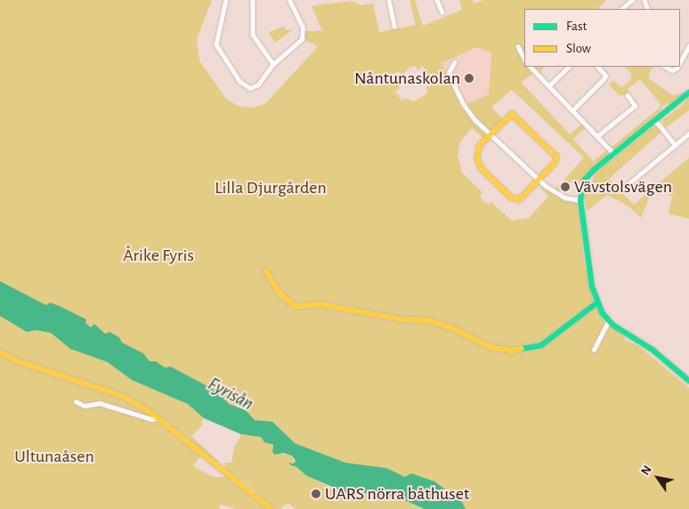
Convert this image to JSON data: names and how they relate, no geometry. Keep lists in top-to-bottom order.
{
  "water": ["Fyrisån"],
  "parks": ["Lilla Djurgården", "Årike Fyris", "Ultunaåsen"],
  "places": ["Nåntunaskolan", "Vävstolsvägen", "UARS nörra båthuset"],
  "legend": ["Fast", "Slow"],
  "north": "top left"
}
